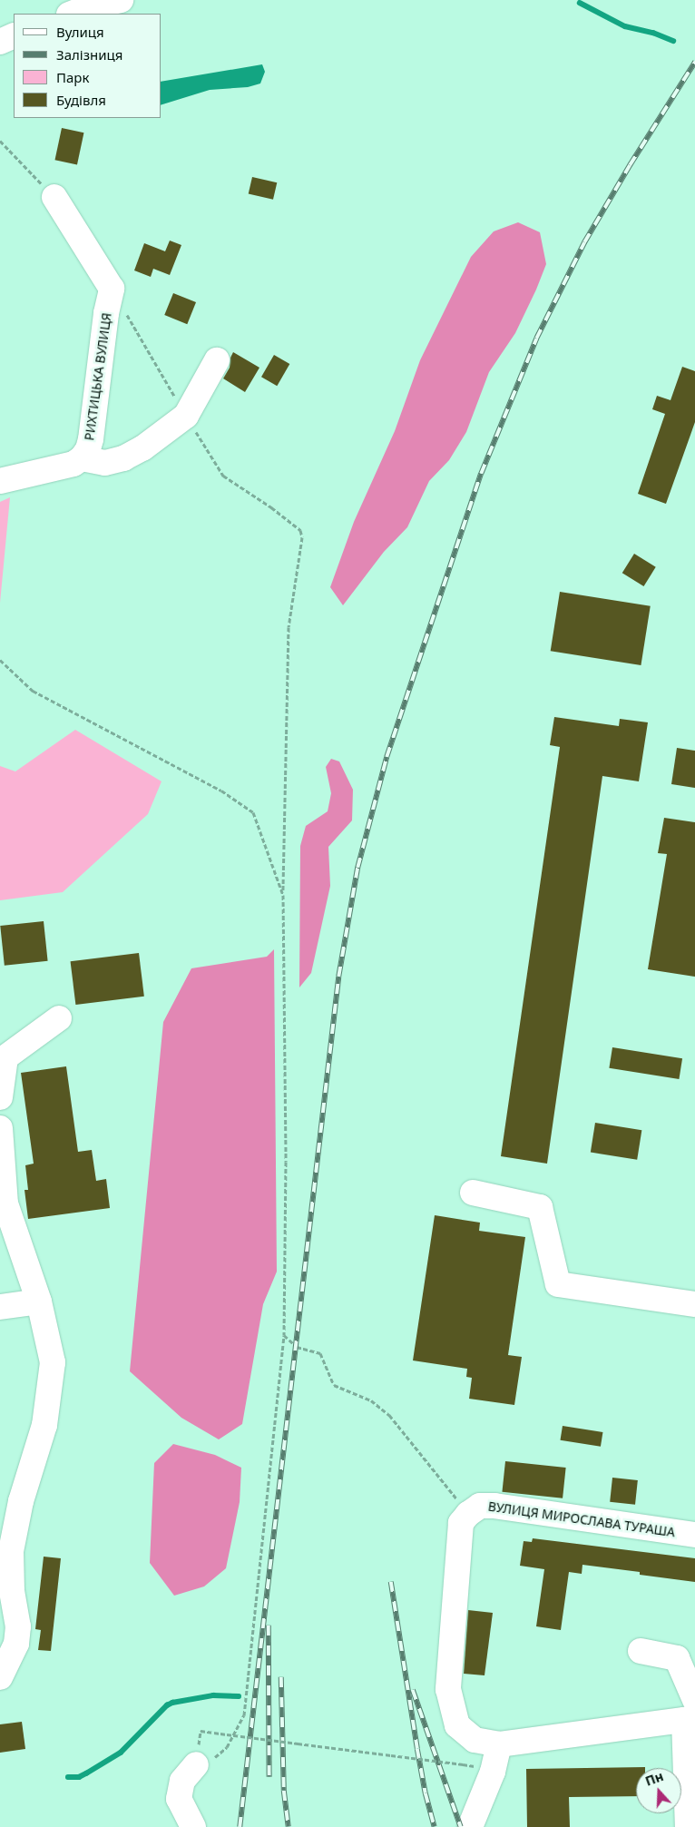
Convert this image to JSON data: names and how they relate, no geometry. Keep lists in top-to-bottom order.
{
  "streets": {
    "street": ["РИХТИЦЬКА ВУЛИЦЯ", "ВУЛИЦЯ МИРОСЛАВА ТУРАША"]
  },
  "legend": [
    "Вулиця",
    "Залізниця",
    "Парк",
    "Будівля"
  ],
  "north": "top"
}
